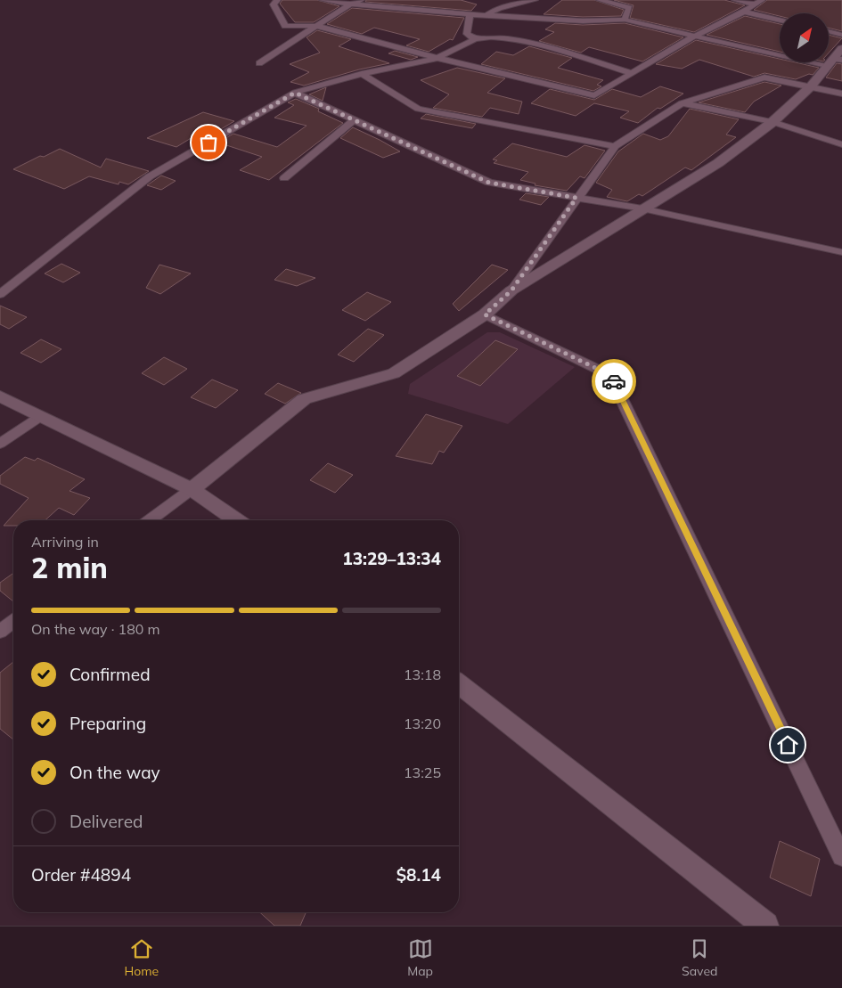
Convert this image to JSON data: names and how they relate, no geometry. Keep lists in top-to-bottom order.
{
  "north": "top right",
  "page": {
    "heading": ["2 min", "Arriving in", "13:29–13:34"],
    "panel": ["Order #4894", "$8.14"],
    "bar": "On the way · 180 m",
    "list": [
      ["Confirmed", "13:18"],
      ["Preparing", "13:20"],
      ["On the way", "13:25"],
      "Delivered"
    ],
    "tabs": ["Home", "Map", "Saved"]
  }
}
